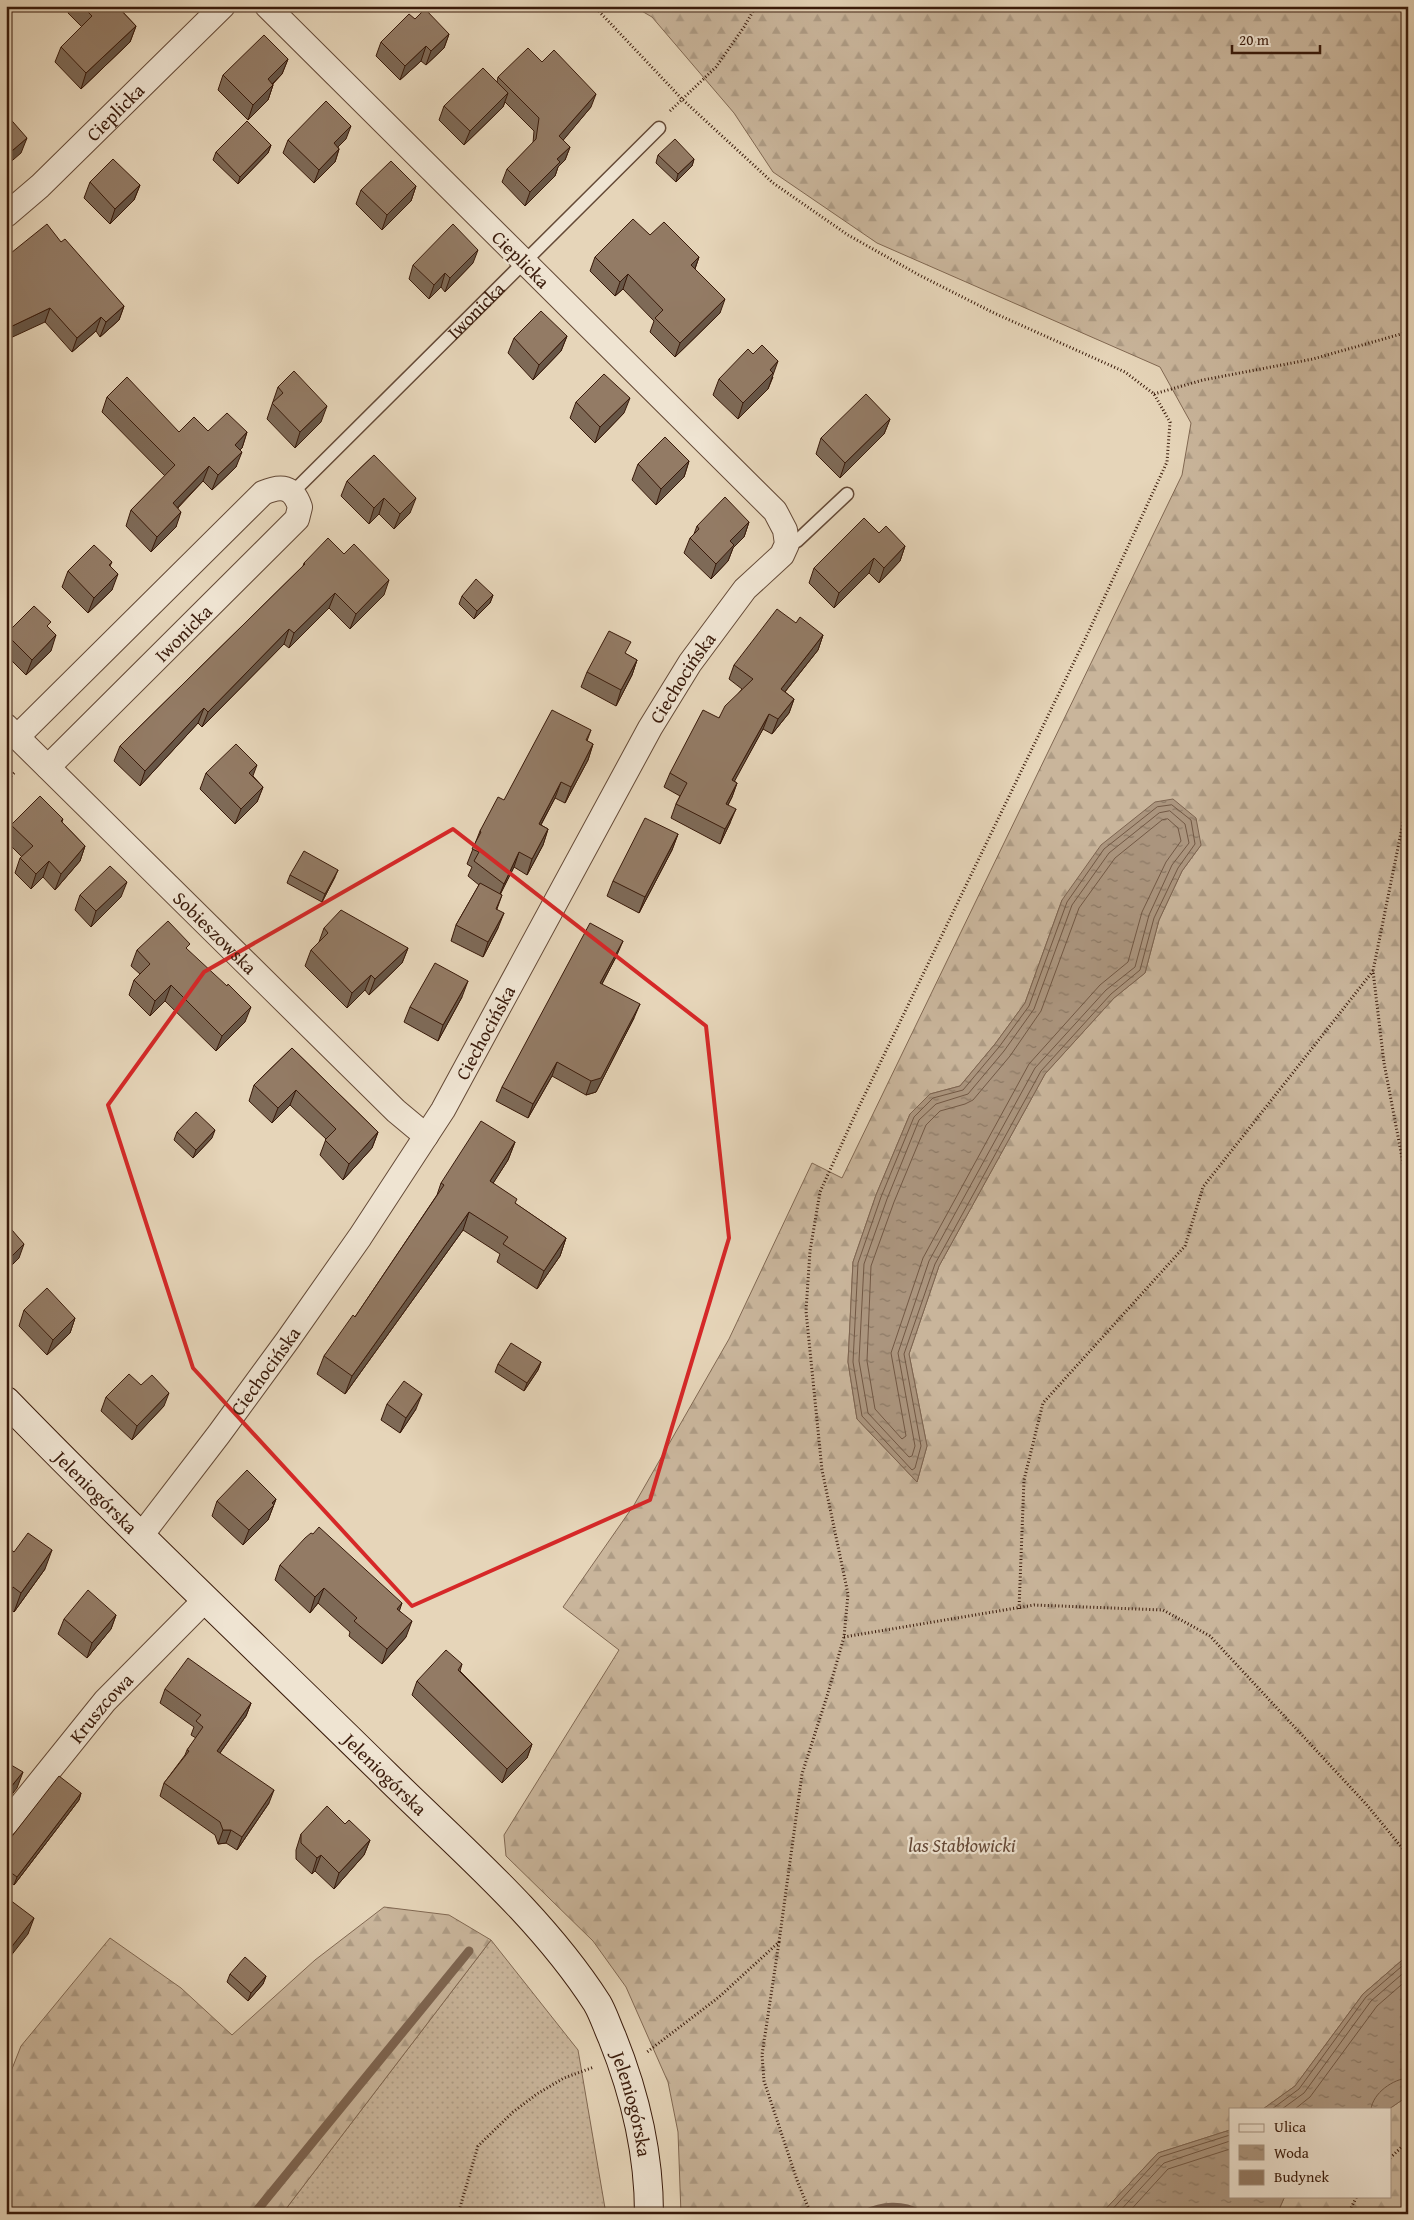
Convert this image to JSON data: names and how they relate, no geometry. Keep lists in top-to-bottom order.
{
  "streets": {
    "street": [
      "Cieplicka",
      "Iwonicka",
      "Ciechocińska",
      "Sobieszowska",
      "Jeleniogórska",
      "Kruszcowa"
    ]
  },
  "crossings": [
    ["Cieplicka", "Iwonicka"],
    ["Cieplicka", "Ciechocińska"],
    ["Iwonicka", "Sobieszowska"],
    ["Ciechocińska", "Sobieszowska"],
    ["Ciechocińska", "Jeleniogórska"],
    ["Jeleniogórska", "Kruszcowa"]
  ],
  "parks": ["las Stabłowicki"],
  "legend": ["Ulica", "Woda", "Budynek"],
  "scale_bar": "20 m"
}
